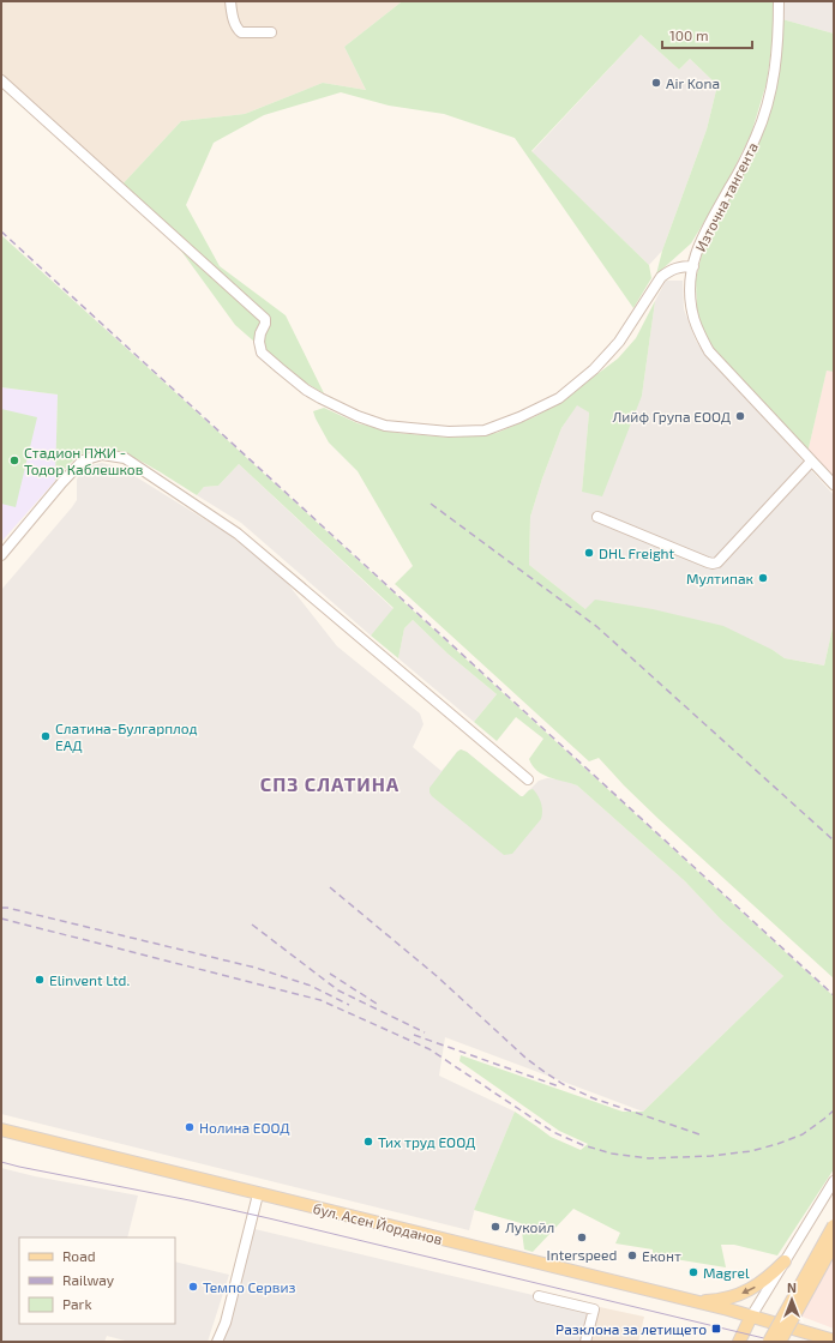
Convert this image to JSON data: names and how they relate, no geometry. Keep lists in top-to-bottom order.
{
  "streets": {
    "main road": ["бул. Асен Йорданов"],
    "street": ["Източна тангента"]
  },
  "districts": ["СПЗ СЛАТИНА"],
  "places": {
    "other": [
      "Air Kona",
      "Лийф Група ЕООД",
      "Стадион ПЖИ - Тодор Каблешков",
      "DHL Freight",
      "Мултипак",
      "Слатина-Булгарплод ЕАД",
      "Elinvent Ltd.",
      "Нолина ЕООД",
      "Тих труд ЕООД",
      "Лукойл",
      "Interspeed",
      "Еконт",
      "Magrel",
      "Темпо Сервиз"
    ],
    "transit": ["Разклона за летището"]
  },
  "legend": ["Road", "Railway", "Park"],
  "scale_bar": "100 m",
  "north": "top"
}
